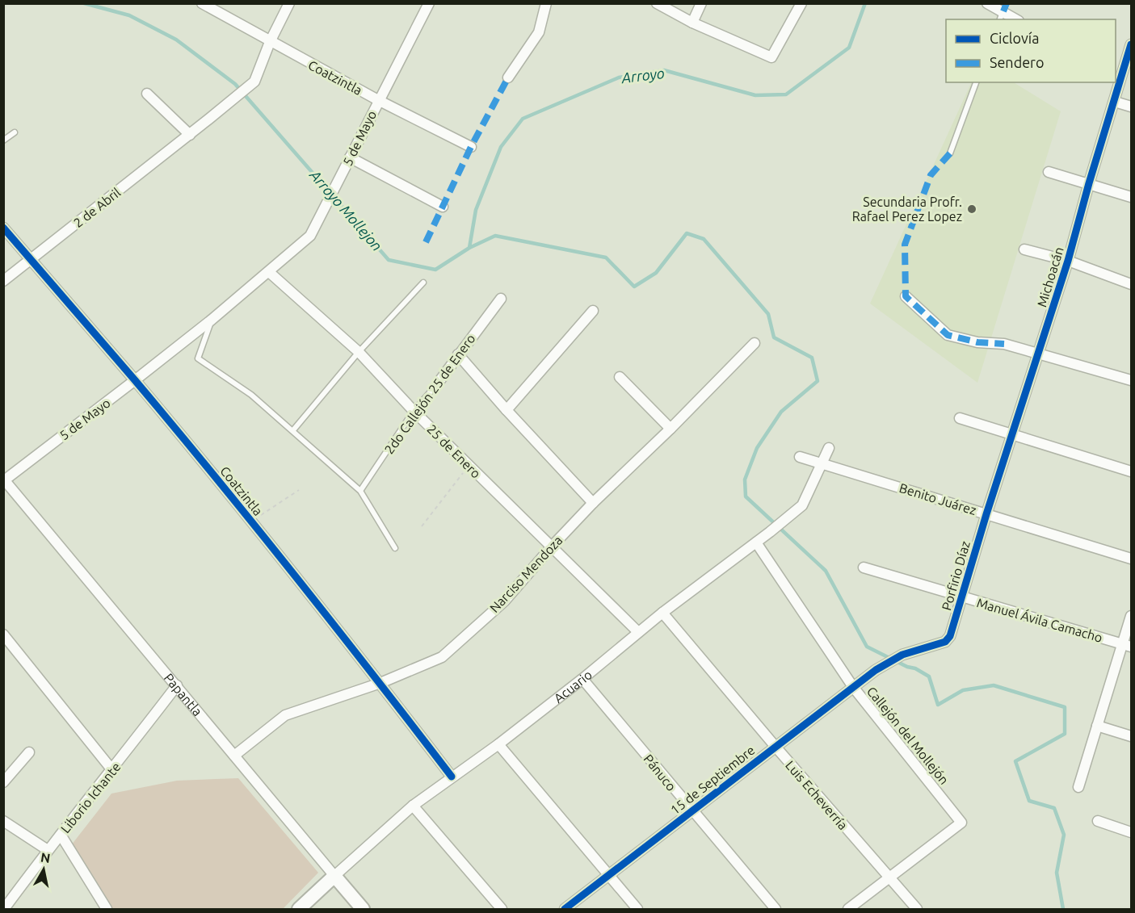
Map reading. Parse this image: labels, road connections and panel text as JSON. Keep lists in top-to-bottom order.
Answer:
{
  "streets": {
    "street": [
      "Coatzintla",
      "5 de Mayo",
      "2 de Abril",
      "Michoacán",
      "2do Callejón 25 de Enero",
      "25 de Enero",
      "Benito Juárez",
      "Narciso Mendoza",
      "Porfirio Díaz",
      "Manuel Ávila Camacho",
      "Acuario",
      "Papantla",
      "Callejón del Mollejón",
      "Pánuco",
      "15 de Septiembre",
      "Luis Echeverría",
      "Liborio Ichante"
    ]
  },
  "crossings": [
    ["Coatzintla", "5 de Mayo"],
    ["Coatzintla", "2 de Abril"],
    ["Coatzintla", "Narciso Mendoza"],
    ["Coatzintla", "Acuario"],
    ["5 de Mayo", "25 de Enero"],
    ["5 de Mayo", "Papantla"],
    ["Michoacán", "Benito Juárez"],
    ["Michoacán", "Porfirio Díaz"],
    ["2do Callejón 25 de Enero", "25 de Enero"],
    ["25 de Enero", "Narciso Mendoza"],
    ["25 de Enero", "Acuario"],
    ["Benito Juárez", "Porfirio Díaz"],
    ["Benito Juárez", "Acuario"],
    ["Narciso Mendoza", "Papantla"],
    ["Porfirio Díaz", "Manuel Ávila Camacho"],
    ["Porfirio Díaz", "15 de Septiembre"],
    ["Acuario", "Papantla"],
    ["Acuario", "Callejón del Mollejón"],
    ["Acuario", "Pánuco"],
    ["Acuario", "Luis Echeverría"],
    ["Papantla", "Liborio Ichante"],
    ["Callejón del Mollejón", "15 de Septiembre"],
    ["Callejón del Mollejón", "Luis Echeverría"],
    ["Pánuco", "15 de Septiembre"],
    ["15 de Septiembre", "Luis Echeverría"]
  ],
  "water": ["Arroyo", "Arroyo Mollejon"],
  "places": ["Secundaria Profr. Rafael Perez Lopez"],
  "legend": ["Ciclovía", "Sendero"],
  "north": "top"
}
